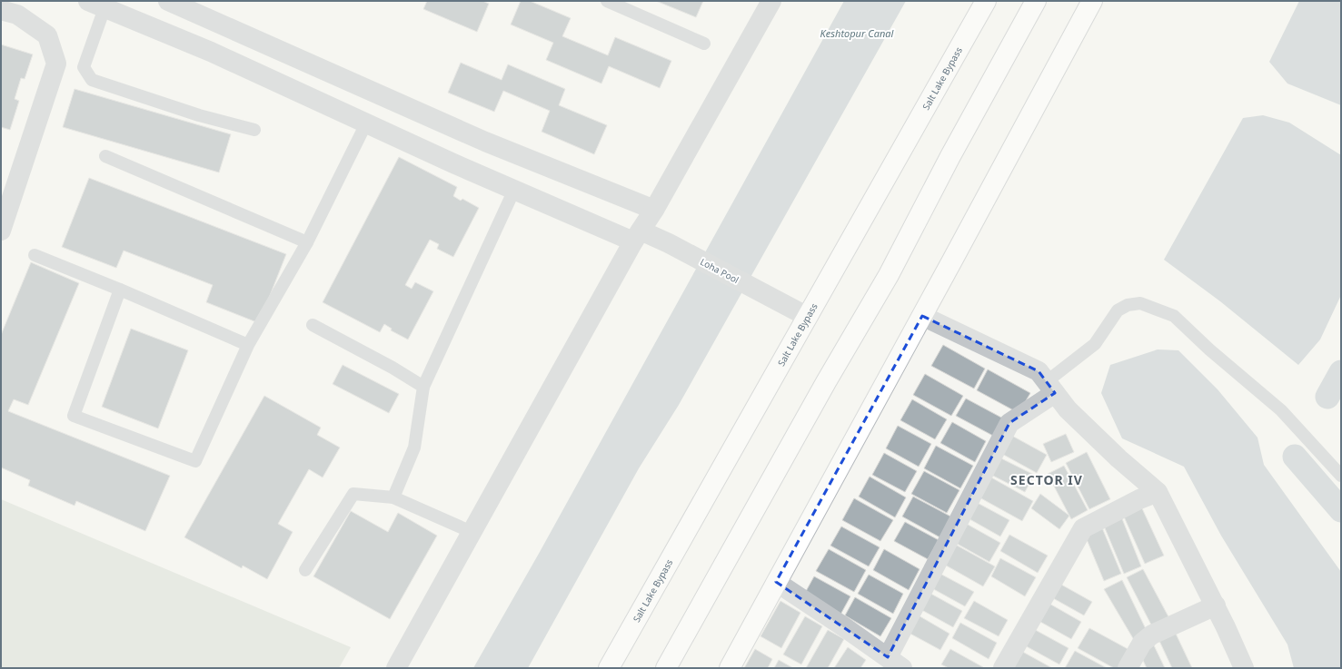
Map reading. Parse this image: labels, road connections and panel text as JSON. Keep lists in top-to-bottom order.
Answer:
{
  "streets": {
    "main road": ["Salt Lake Bypass"],
    "street": ["Loha Pool"]
  },
  "crossings": [
    ["Salt Lake Bypass", "Loha Pool"]
  ],
  "districts": ["SECTOR IV"],
  "water": ["Keshtopur Canal"]
}
